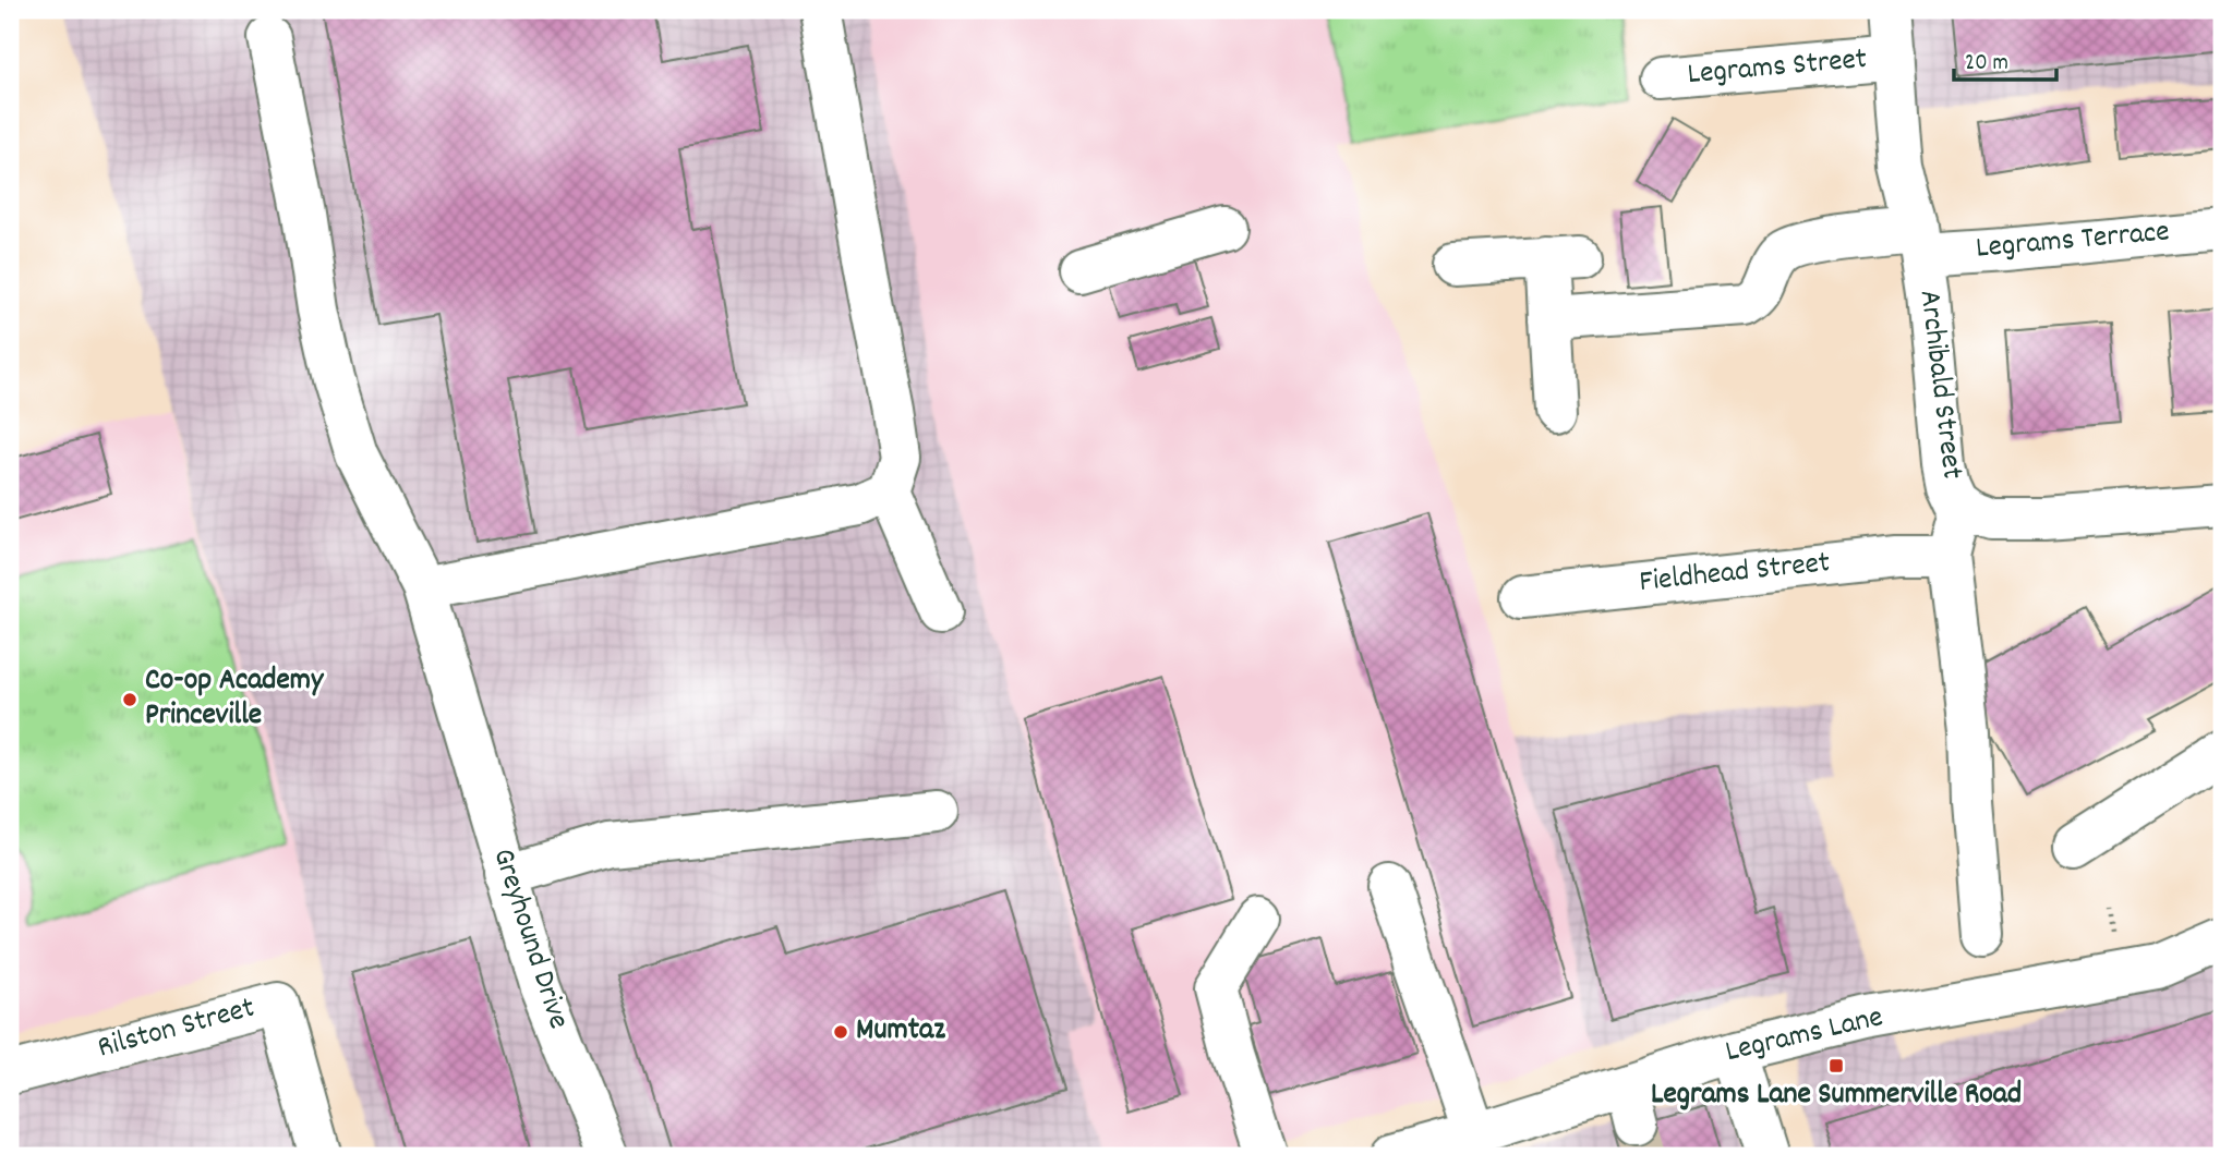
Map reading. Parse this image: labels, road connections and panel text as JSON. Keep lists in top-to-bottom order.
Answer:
{
  "streets": {
    "street": [
      "Legrams Street",
      "Legrams Terrace",
      "Archibald Street",
      "Fieldhead Street",
      "Greyhound Drive",
      "Rilston Street",
      "Legrams Lane"
    ]
  },
  "crossings": [
    ["Legrams Street", "Archibald Street"],
    ["Legrams Terrace", "Archibald Street"],
    ["Archibald Street", "Fieldhead Street"]
  ],
  "places": {
    "other": ["Co-op Academy Princeville", "Mumtaz"],
    "transit": ["Legrams Lane Summerville Road"]
  },
  "scale_bar": "20 m"
}
